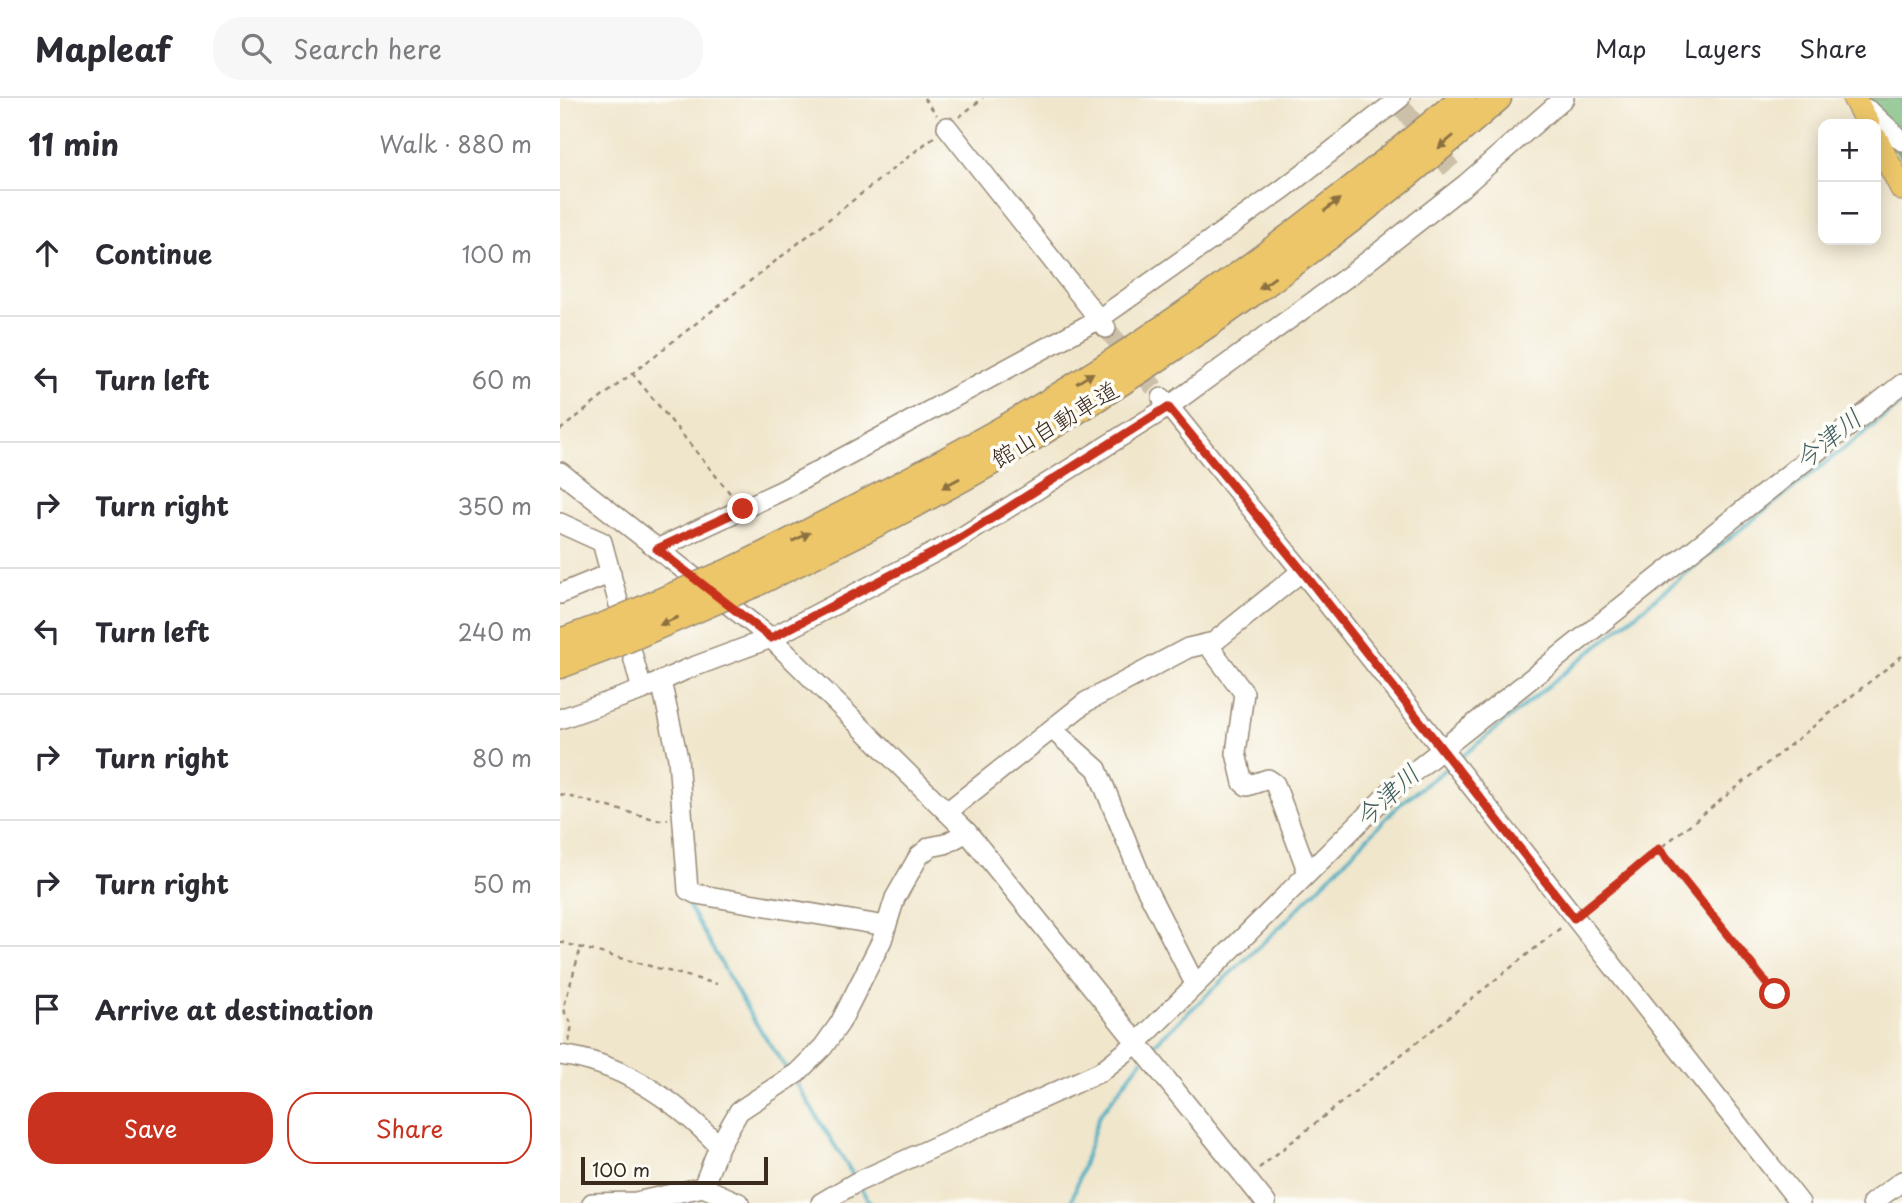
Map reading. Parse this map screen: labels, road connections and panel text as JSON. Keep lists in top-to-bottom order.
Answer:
{
  "streets": {
    "highway": ["館山自動車道"]
  },
  "water": ["今津川"],
  "scale_bar": "100 m",
  "page": {
    "header": "Mapleaf",
    "search": "Search here",
    "nav": ["Map", "Layers", "Share"],
    "heading": ["11 min", "Walk · 880 m"],
    "map_buttons": ["+", "−"],
    "list": [
      ["Continue", "100 m"],
      ["Turn left", "60 m"],
      ["Turn right", "350 m"],
      ["Turn left", "240 m"],
      ["Turn right", "80 m"],
      ["Turn right", "50 m"],
      "Arrive at destination"
    ],
    "buttons": ["Save", "Share"],
    "scale": "100 m"
  }
}
